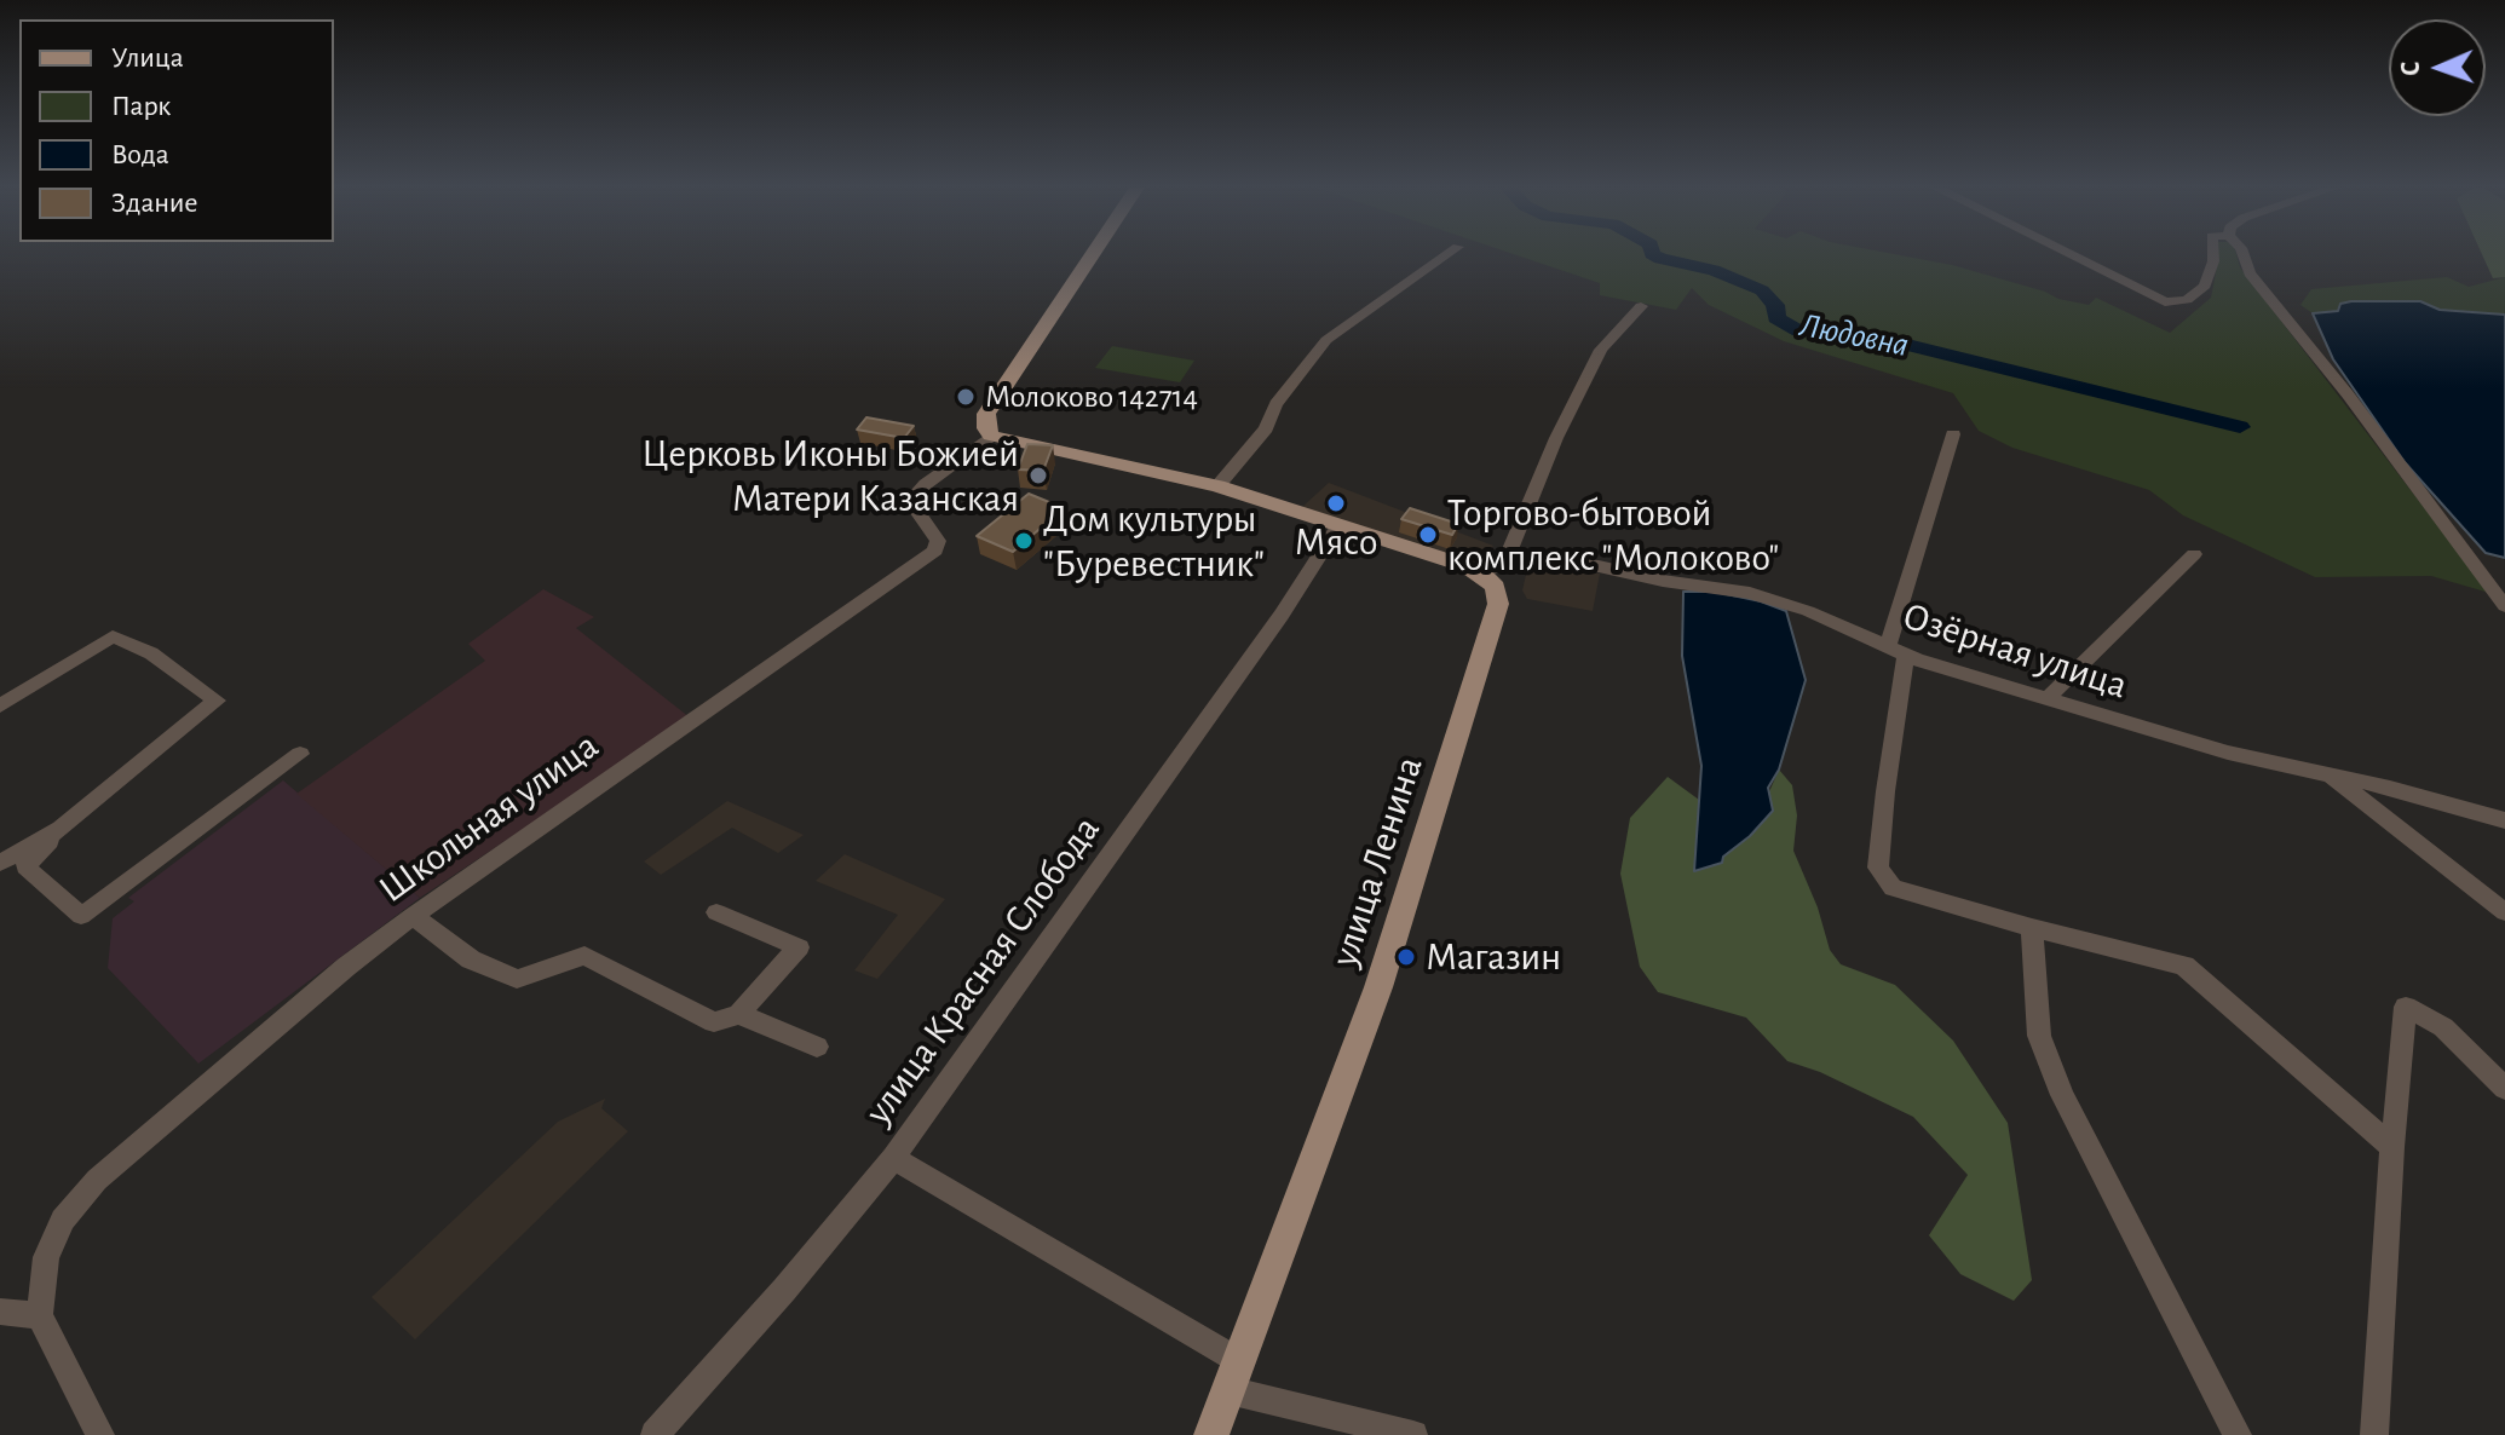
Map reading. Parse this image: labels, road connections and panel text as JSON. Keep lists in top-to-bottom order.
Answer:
{
  "streets": {
    "main road": ["улица Ленина"],
    "street": ["Озёрная улица", "Школьная улица", "улица Красная Слобода"]
  },
  "crossings": [
    ["Озёрная улица", "улица Ленина"]
  ],
  "water": ["Людовна"],
  "places": [
    "Молоково 142714",
    "Церковь Иконы Божией Матери Казанская",
    "Мясо",
    "Торгово-бытовой комплекс \"Молоково\"",
    "Дом культуры \"Буревестник\"",
    "Магазин"
  ],
  "legend": [
    "Улица",
    "Парк",
    "Вода",
    "Здание"
  ],
  "north": "left"
}
